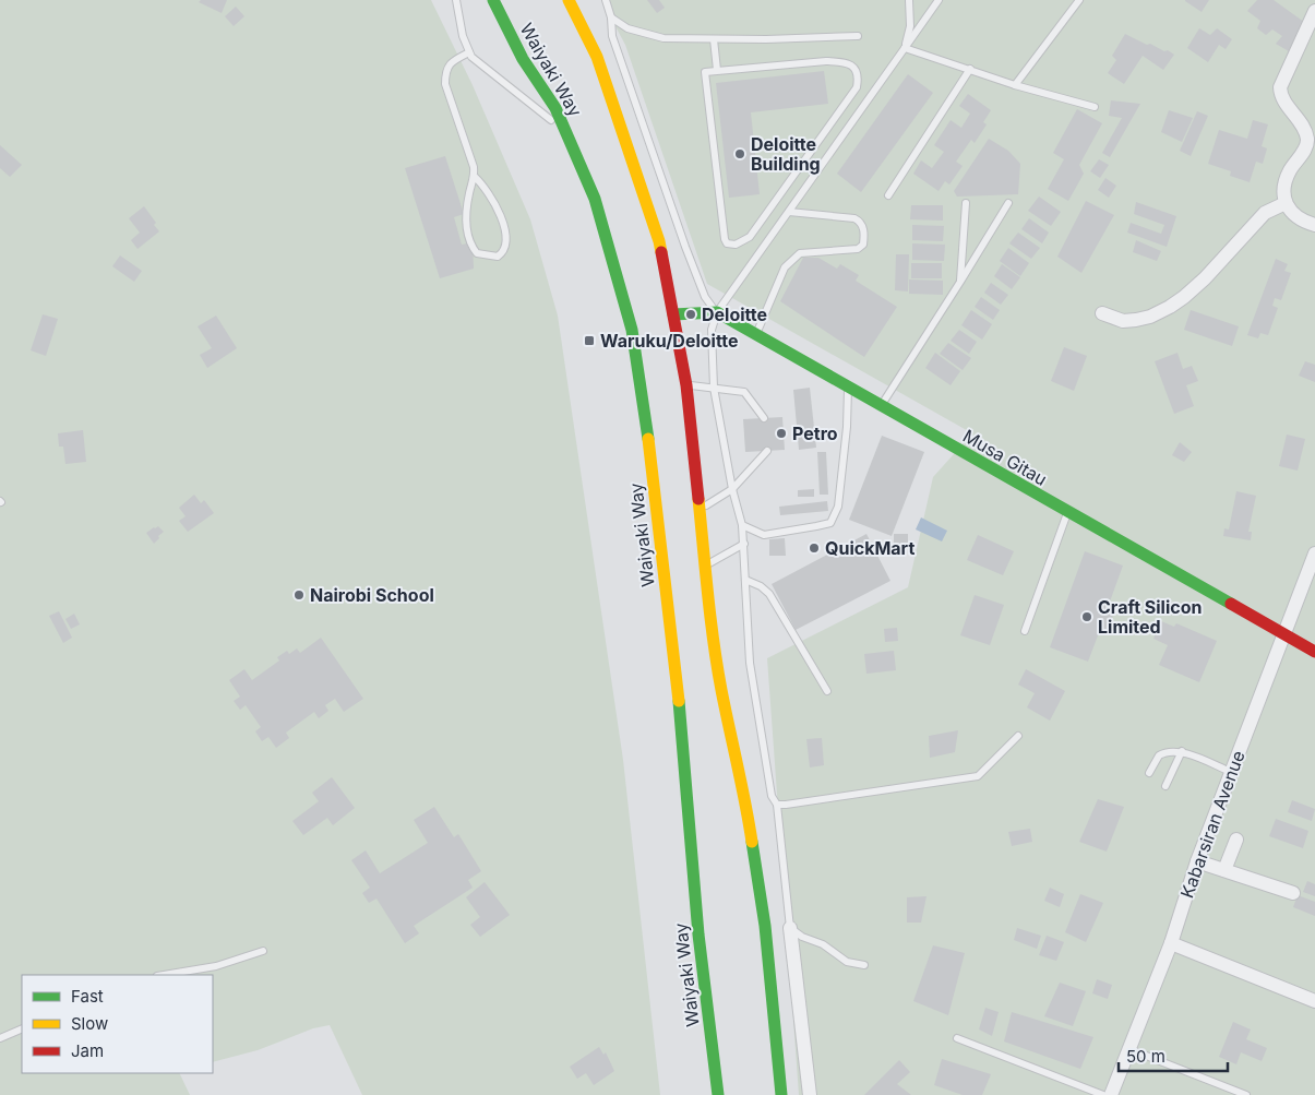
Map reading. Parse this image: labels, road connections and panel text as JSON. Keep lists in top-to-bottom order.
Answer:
{
  "streets": {
    "main road": ["Waiyaki Way", "Musa Gitau"],
    "street": ["Kabarsiran Avenue"]
  },
  "crossings": [
    ["Musa Gitau", "Kabarsiran Avenue"]
  ],
  "places": {
    "other": [
      "Deloitte Building",
      "Deloitte",
      "Petro",
      "QuickMart",
      "Nairobi School",
      "Craft Silicon Limited"
    ],
    "transit": ["Waruku/Deloitte"]
  },
  "legend": ["Fast", "Slow", "Jam"],
  "scale_bar": "50 m"
}
